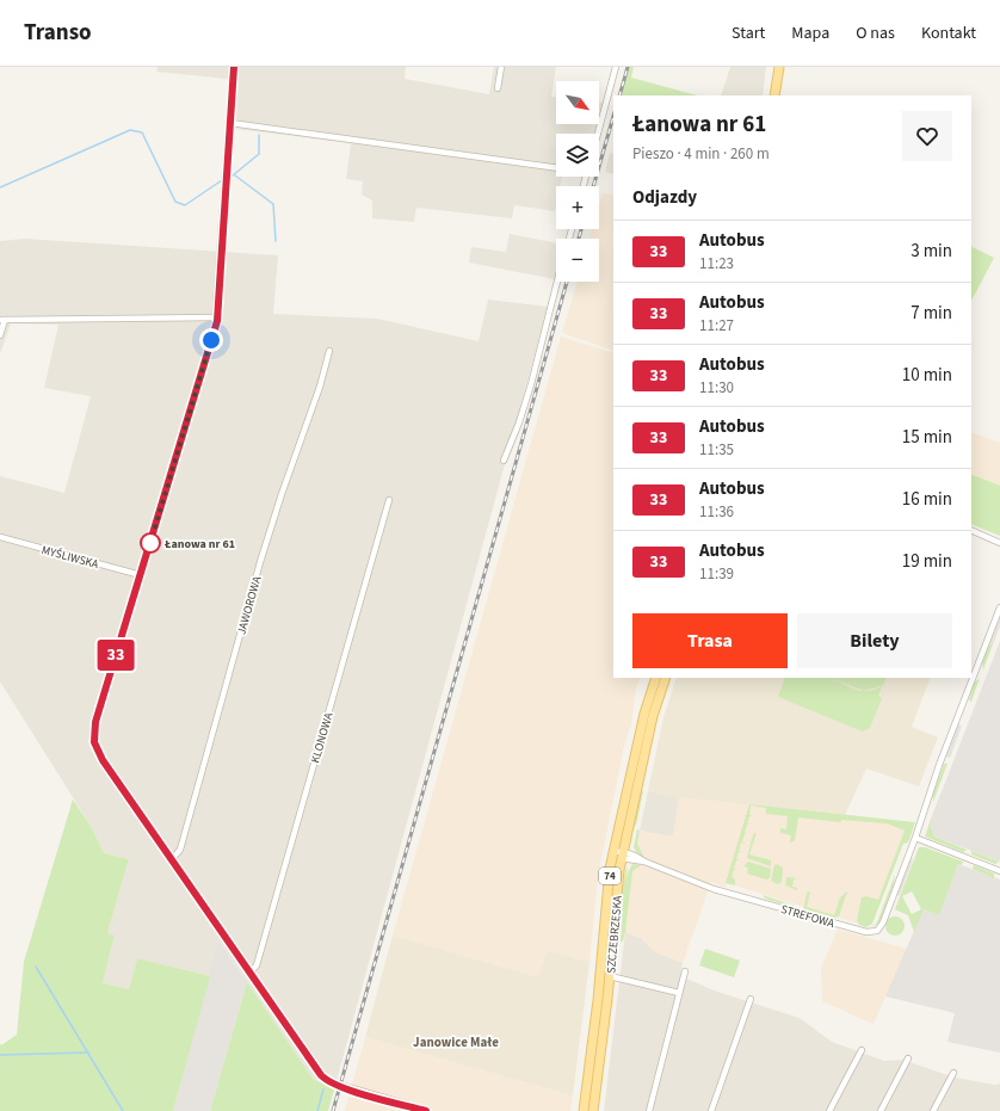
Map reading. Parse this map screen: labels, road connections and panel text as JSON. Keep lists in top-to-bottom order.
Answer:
{
  "streets": {
    "main road": ["74", "SZCZEBRZESKA"],
    "street": [
      "MYŚLIWSKA",
      "JAWOROWA",
      "KLONOWA",
      "STREFOWA"
    ]
  },
  "crossings": [
    ["STREFOWA", "SZCZEBRZESKA"]
  ],
  "districts": ["Janowice Małe"],
  "places": ["Łanowa nr 61"],
  "lines": ["bus line 33"],
  "north": "bottom right",
  "page": {
    "header": "Transo",
    "nav": [
      "Start",
      "Mapa",
      "O nas",
      "Kontakt"
    ],
    "on_map": "33",
    "map_buttons": ["+", "−"],
    "heading": [
      ["Łanowa nr 61", "Pieszo · 4 min · 260 m"],
      "Odjazdy"
    ],
    "list": [
      {
        "mark": "33",
        "name": "Autobus",
        "note": "11:23",
        "value": "3 min"
      },
      {
        "mark": "33",
        "name": "Autobus",
        "note": "11:27",
        "value": "7 min"
      },
      {
        "mark": "33",
        "name": "Autobus",
        "note": "11:30",
        "value": "10 min"
      },
      {
        "mark": "33",
        "name": "Autobus",
        "note": "11:35",
        "value": "15 min"
      },
      {
        "mark": "33",
        "name": "Autobus",
        "note": "11:36",
        "value": "16 min"
      },
      {
        "mark": "33",
        "name": "Autobus",
        "note": "11:39",
        "value": "19 min"
      }
    ],
    "buttons": ["Trasa", "Bilety"]
  }
}
